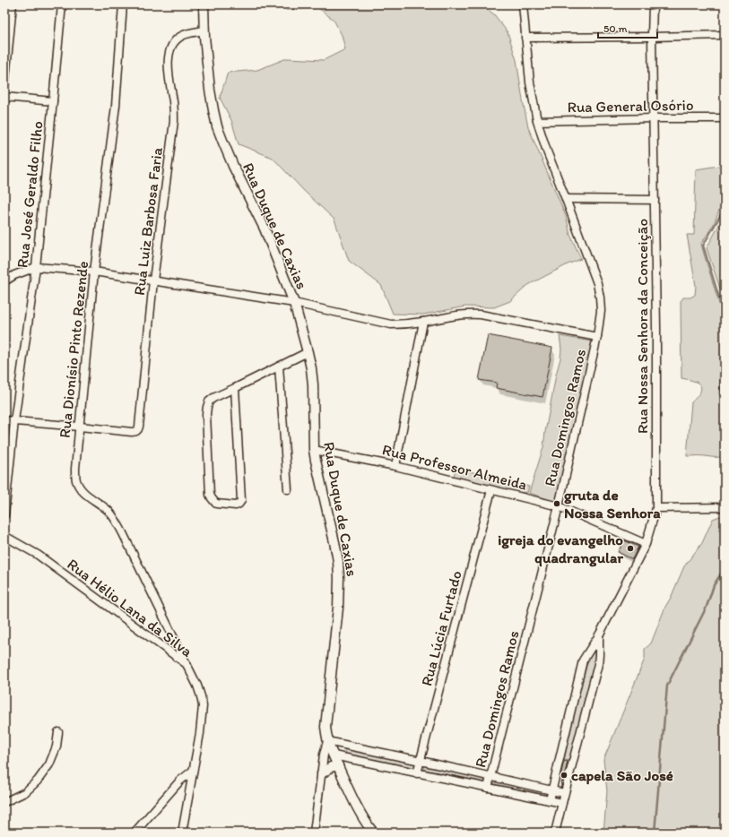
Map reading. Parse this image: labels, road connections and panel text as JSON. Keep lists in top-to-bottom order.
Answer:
{
  "streets": {
    "street": [
      "Rua General Osório",
      "Rua José Geraldo Filho",
      "Rua Luiz Barbosa Faria",
      "Rua Duque de Caxias",
      "Rua Nossa Senhora da Conceição",
      "Rua Dionísio Pinto Rezende",
      "Rua Domingos Ramos",
      "Rua Professor Almeida",
      "Rua Hélio Lana da Silva",
      "Rua Lúcia Furtado"
    ]
  },
  "crossings": [
    ["Rua General Osório", "Rua Nossa Senhora da Conceição"],
    ["Rua General Osório", "Rua Domingos Ramos"],
    ["Rua Luiz Barbosa Faria", "Rua Duque de Caxias"],
    ["Rua Luiz Barbosa Faria", "Rua Dionísio Pinto Rezende"],
    ["Rua Duque de Caxias", "Rua Professor Almeida"],
    ["Rua Nossa Senhora da Conceição", "Rua Professor Almeida"],
    ["Rua Dionísio Pinto Rezende", "Rua Hélio Lana da Silva"],
    ["Rua Domingos Ramos", "Rua Professor Almeida"],
    ["Rua Professor Almeida", "Rua Lúcia Furtado"]
  ],
  "places": ["gruta de Nossa Senhora", "igreja do evangelho quadrangular", "capela São José"],
  "scale_bar": "50 m"
}
